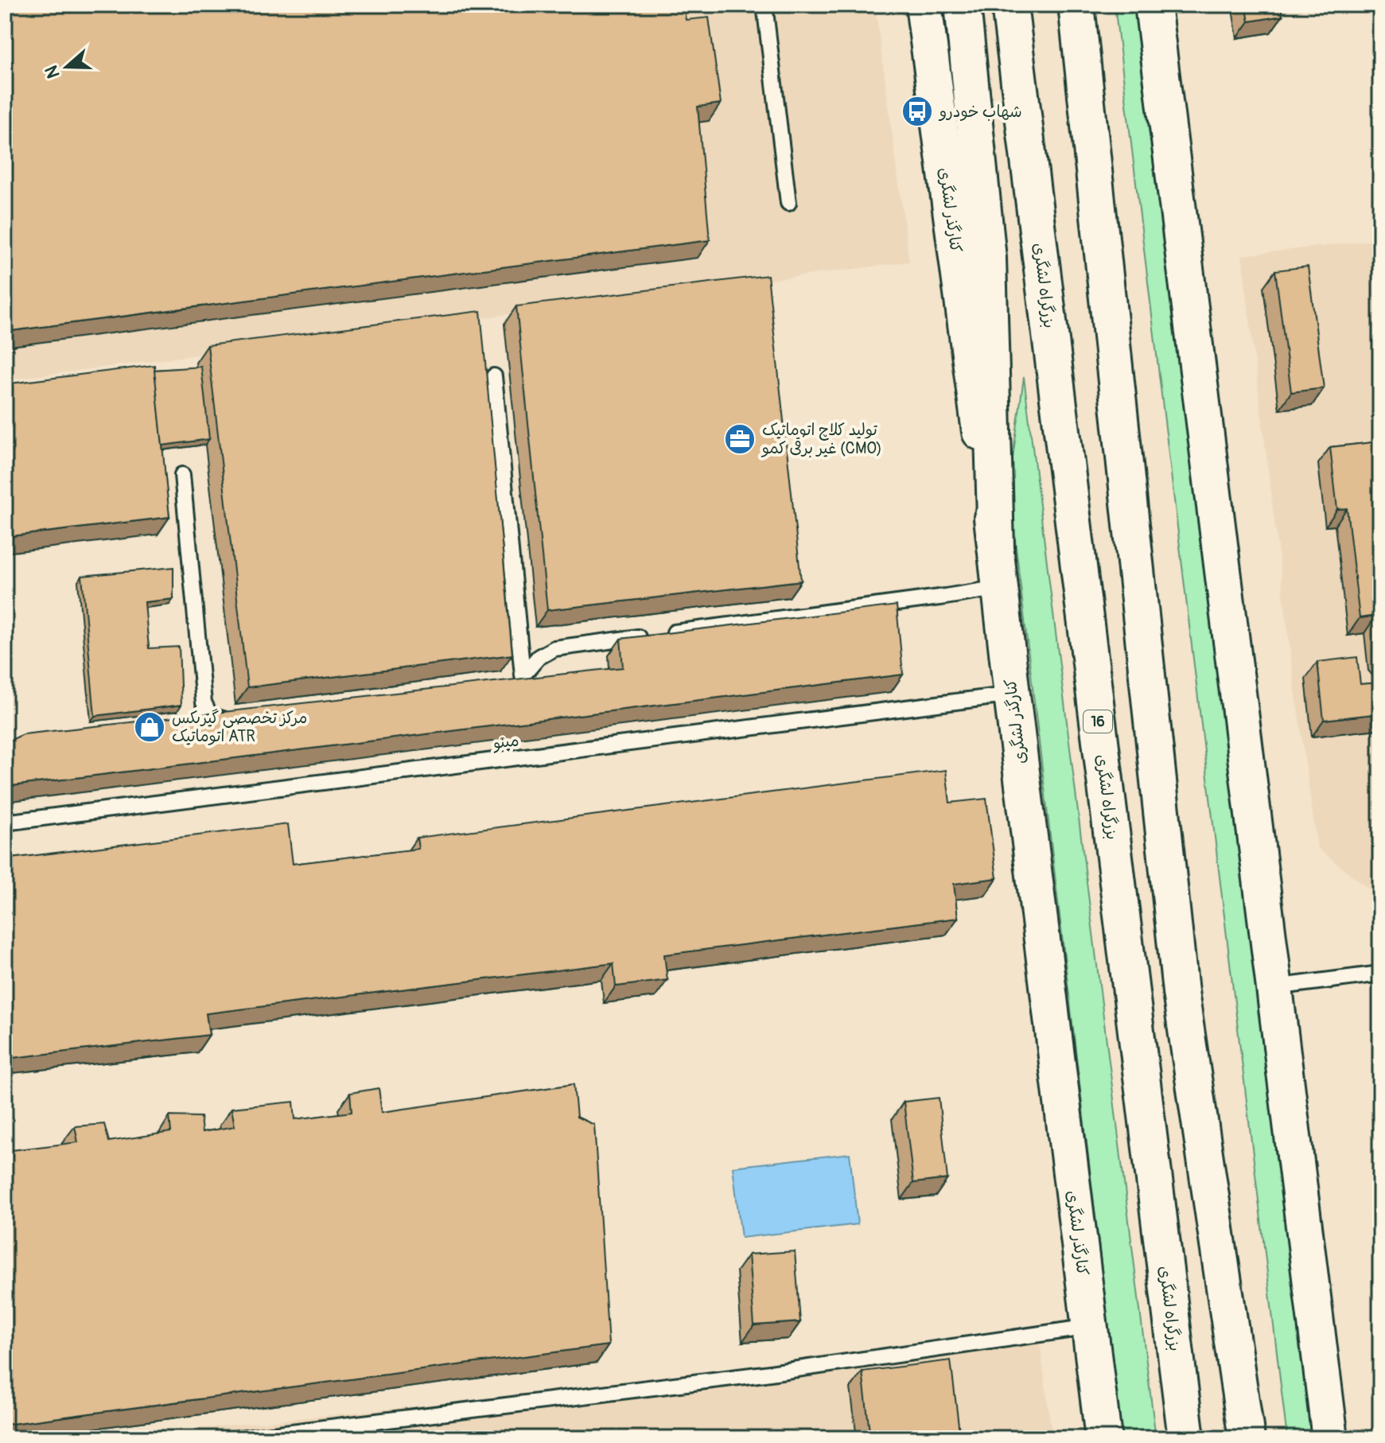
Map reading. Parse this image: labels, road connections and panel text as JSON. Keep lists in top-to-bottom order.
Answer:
{
  "streets": {
    "main road": ["کنارگذر لشگری", "بزرگراه لشگری", "16"],
    "lane": ["مینو"]
  },
  "crossings": [
    ["کنارگذر لشگری", "مینو"]
  ],
  "places": {
    "bus stop": ["شهاب خودرو"],
    "office": ["تولید کلاچ اتوماتیک غیر برقی کمو (CMO)"],
    "shop": ["مرکز تخصصی گیربکس اتوماتیک ATR"]
  },
  "north": "left"
}
